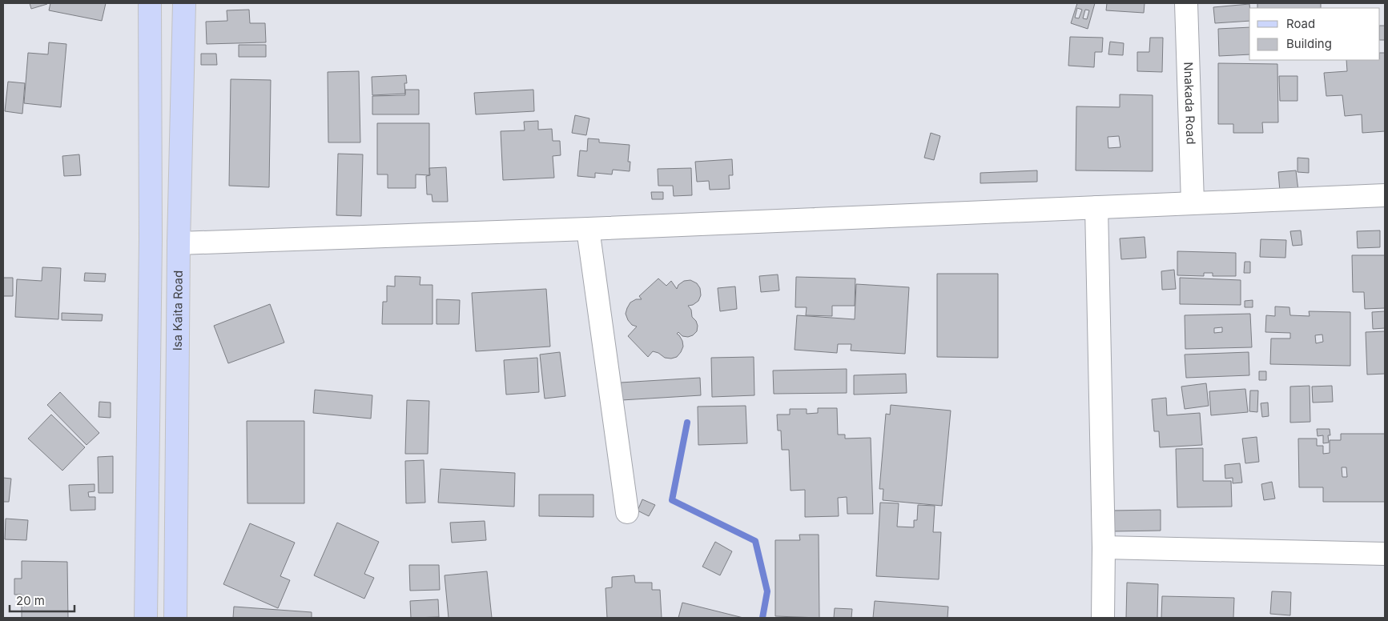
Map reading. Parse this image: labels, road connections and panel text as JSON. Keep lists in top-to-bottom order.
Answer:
{
  "streets": {
    "main road": ["Isa Kaita Road"],
    "street": ["Nnakada Road"]
  },
  "legend": ["Road", "Building"],
  "scale_bar": "20 m"
}
